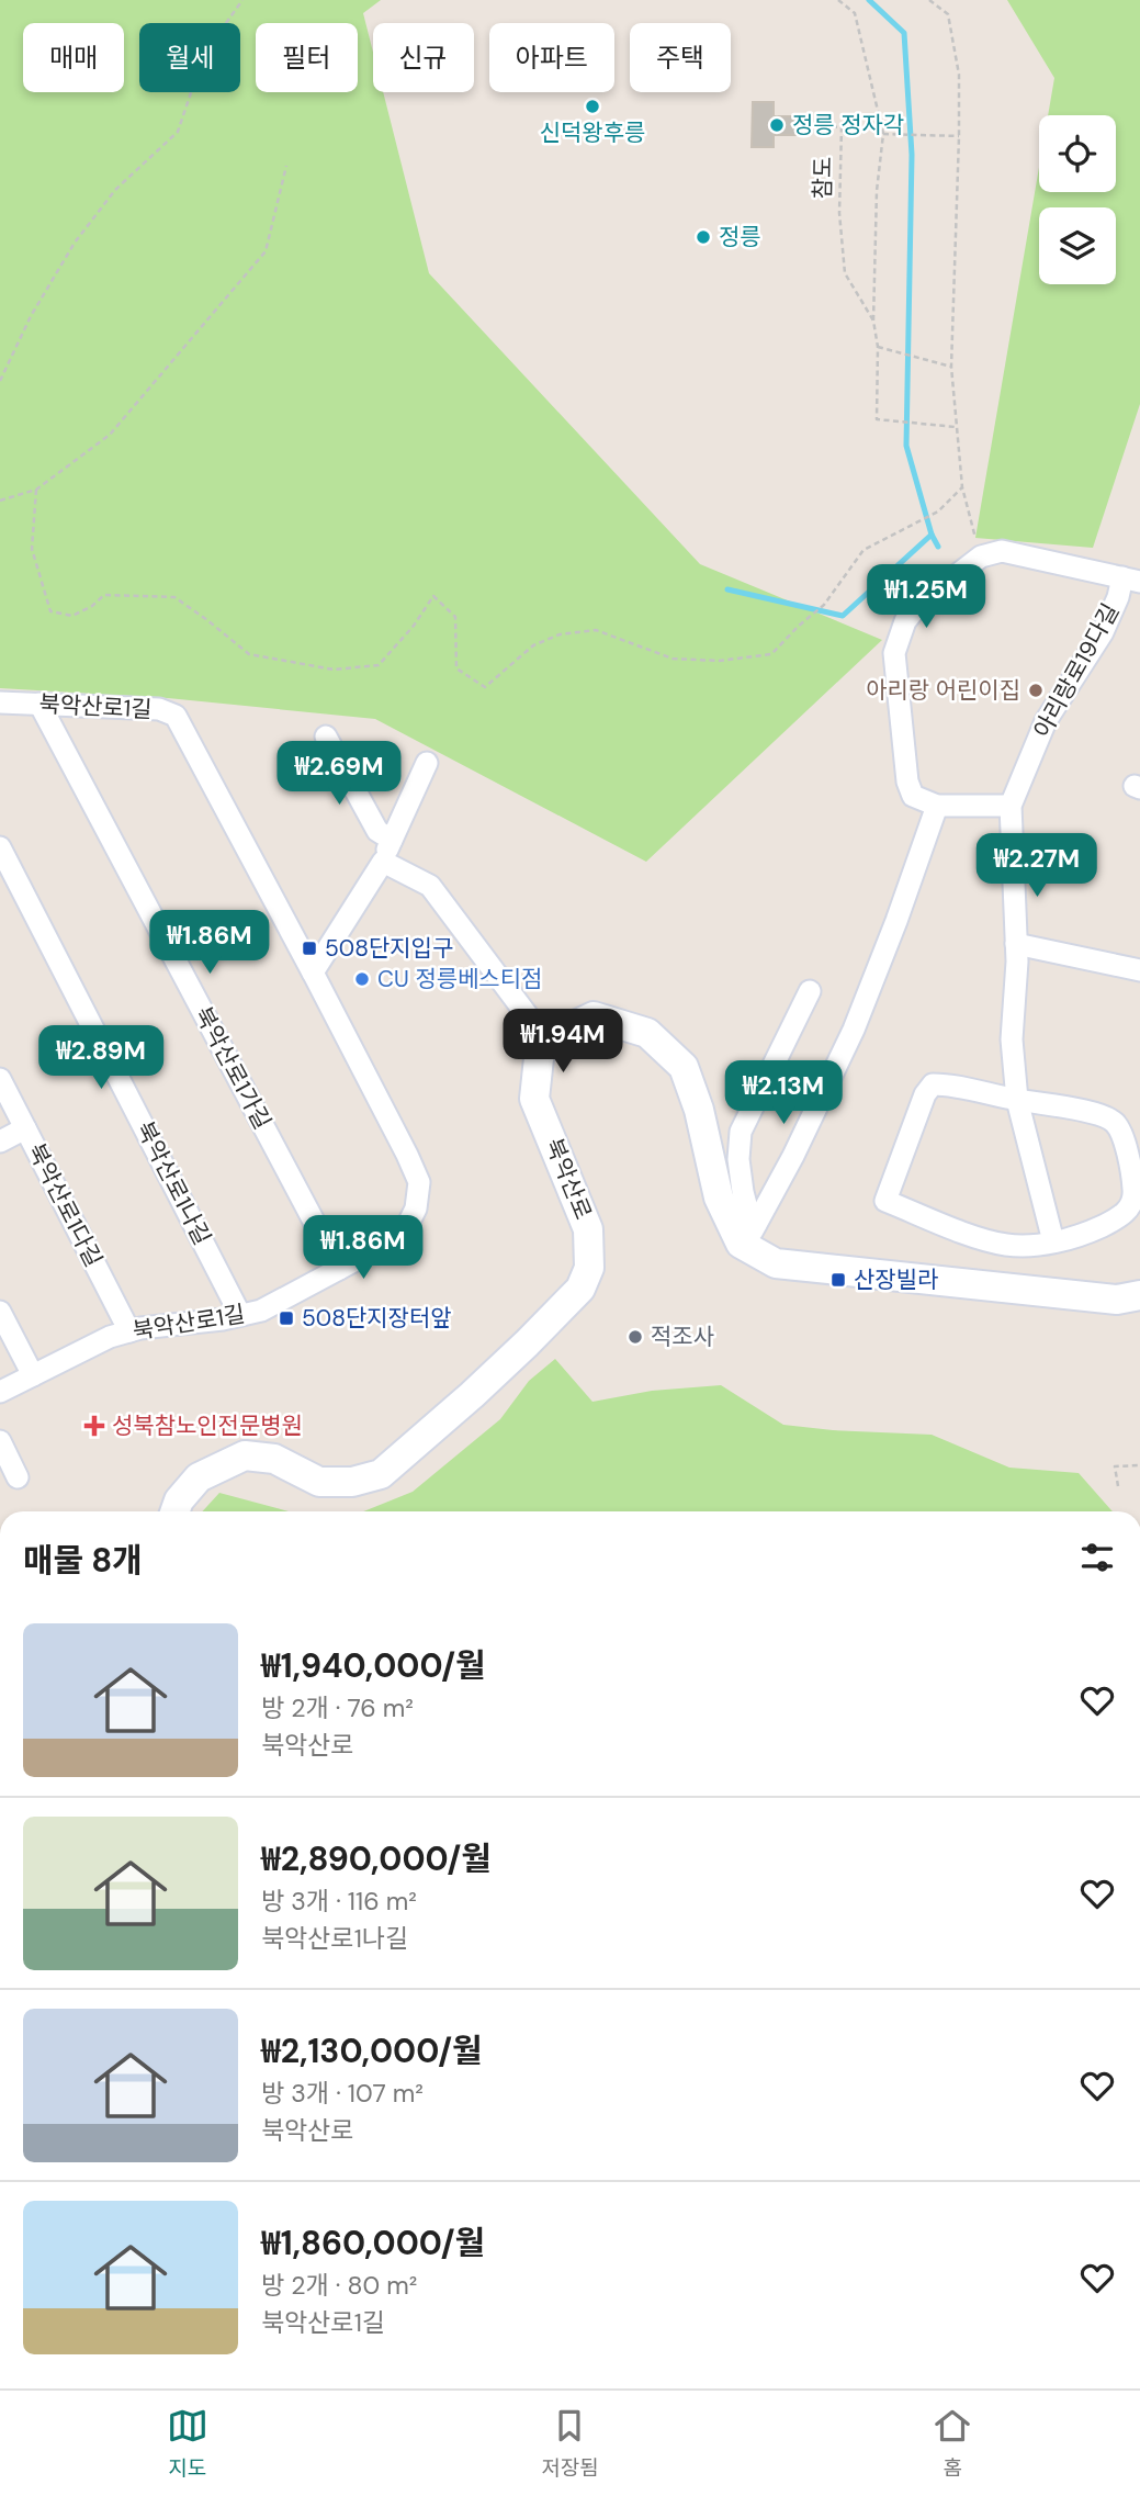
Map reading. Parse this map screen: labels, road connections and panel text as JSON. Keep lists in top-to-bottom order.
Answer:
{
  "streets": {
    "street": [
      "아리랑로19다길",
      "북악산로1길",
      "북악산로1가길",
      "북악산로",
      "북악산로1나길",
      "북악산로1다길"
    ],
    "path": ["참도"]
  },
  "crossings": [
    ["북악산로1길", "북악산로1가길"],
    ["북악산로1길", "북악산로1나길"],
    ["북악산로1길", "북악산로1다길"]
  ],
  "places": {
    "other": [
      "신덕왕후릉",
      "정릉 정자각",
      "정릉",
      "아리랑 어린이집",
      "CU 정릉베스티점",
      "적조사"
    ],
    "transit": ["508단지입구", "산장빌라", "508단지장터앞"],
    "health": ["성북참노인전문병원"]
  },
  "page": {
    "chip": [
      "매매",
      "월세",
      "필터",
      "신규",
      "아파트",
      "주택"
    ],
    "price": [
      "₩1.25M",
      "₩2.69M",
      "₩2.27M",
      "₩1.86M",
      "₩1.94M",
      "₩2.89M",
      "₩2.13M",
      "₩1.86M"
    ],
    "heading": "매물 8개",
    "list": [
      {
        "name": "₩1,940,000/월",
        "note": "방 2개 · 76 m² · 북악산로"
      },
      {
        "name": "₩2,890,000/월",
        "note": "방 3개 · 116 m² · 북악산로1나길"
      },
      {
        "name": "₩2,130,000/월",
        "note": "방 3개 · 107 m² · 북악산로"
      },
      {
        "name": "₩1,860,000/월",
        "note": "방 2개 · 80 m² · 북악산로1길"
      }
    ],
    "tabs": ["지도", "저장됨", "홈"]
  }
}
